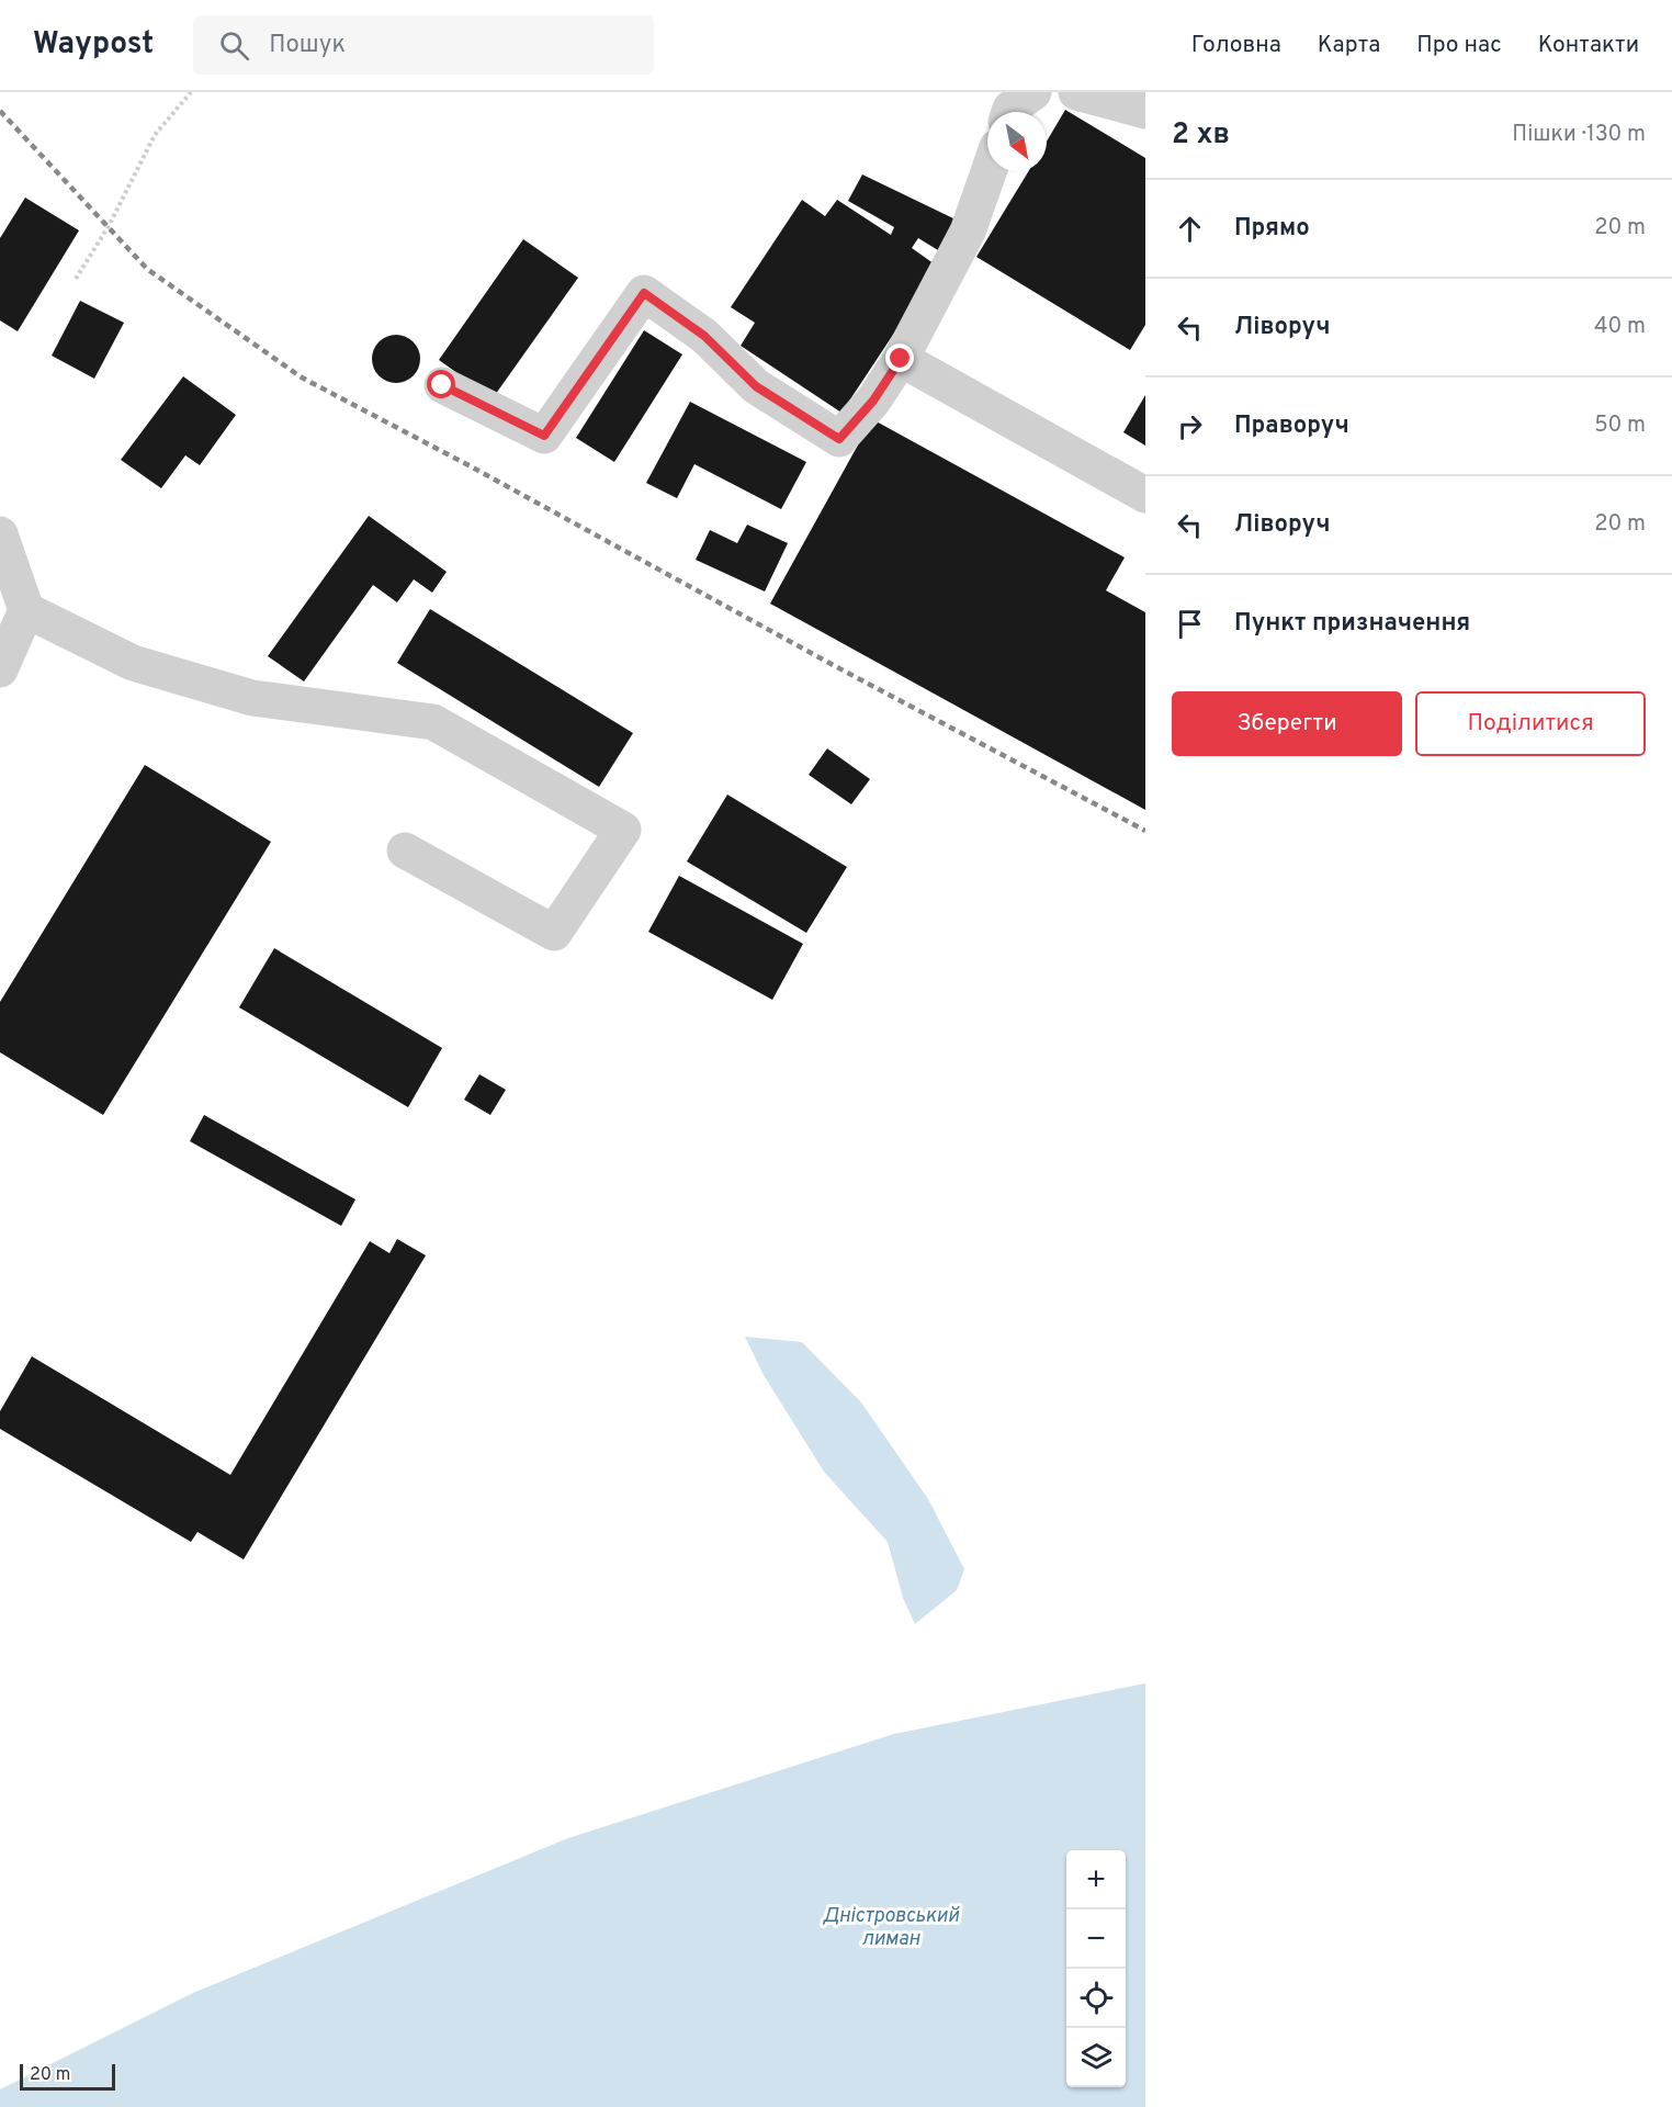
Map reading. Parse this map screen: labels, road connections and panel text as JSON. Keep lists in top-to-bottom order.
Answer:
{
  "water": ["Дністровський лиман"],
  "scale_bar": "20 m",
  "north": "bottom right",
  "page": {
    "header": "Waypost",
    "search": "Пошук",
    "nav": [
      "Головна",
      "Карта",
      "Про нас",
      "Контакти"
    ],
    "heading": ["2 хв", "Пішки · 130 m"],
    "list": [
      ["Прямо", "20 m"],
      ["Ліворуч", "40 m"],
      ["Праворуч", "50 m"],
      ["Ліворуч", "20 m"],
      "Пункт призначення"
    ],
    "buttons": ["Зберегти", "Поділитися"],
    "map_buttons": ["+", "−"],
    "scale": "20 m"
  }
}
